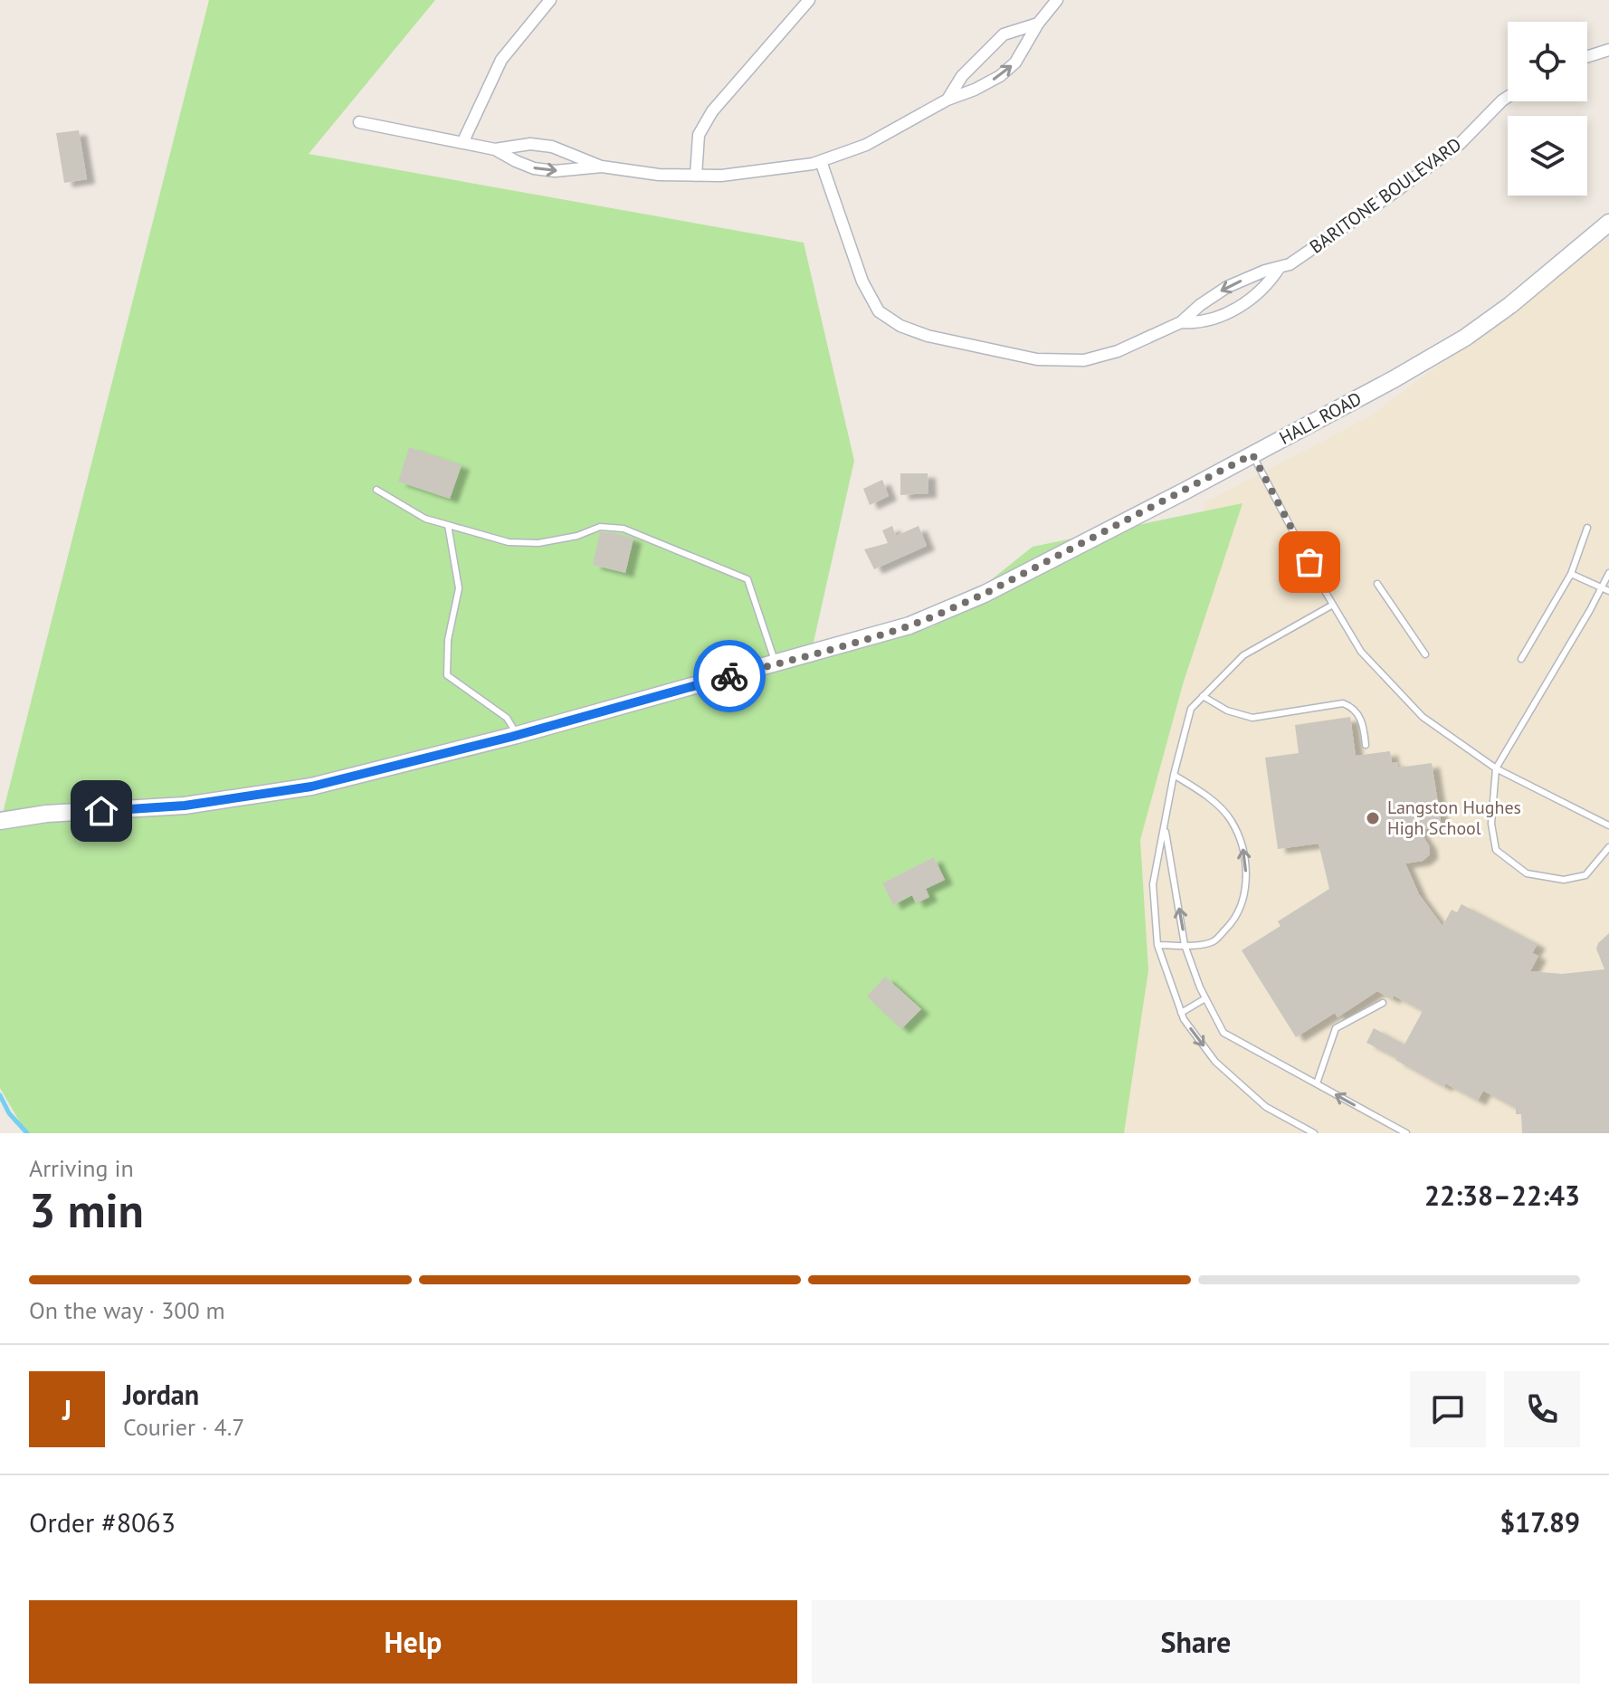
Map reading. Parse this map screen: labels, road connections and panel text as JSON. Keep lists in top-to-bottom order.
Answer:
{
  "streets": {
    "street": ["BARITONE BOULEVARD", "HALL ROAD"]
  },
  "places": ["Langston Hughes High School"],
  "page": {
    "heading": ["3 min", "Arriving in", "22:38–22:43"],
    "panel": [
      "Jordan",
      "Courier · 4.7",
      "Order #8063",
      "$17.89"
    ],
    "bar": "On the way · 300 m",
    "round": "J",
    "buttons": ["Help", "Share"]
  }
}
